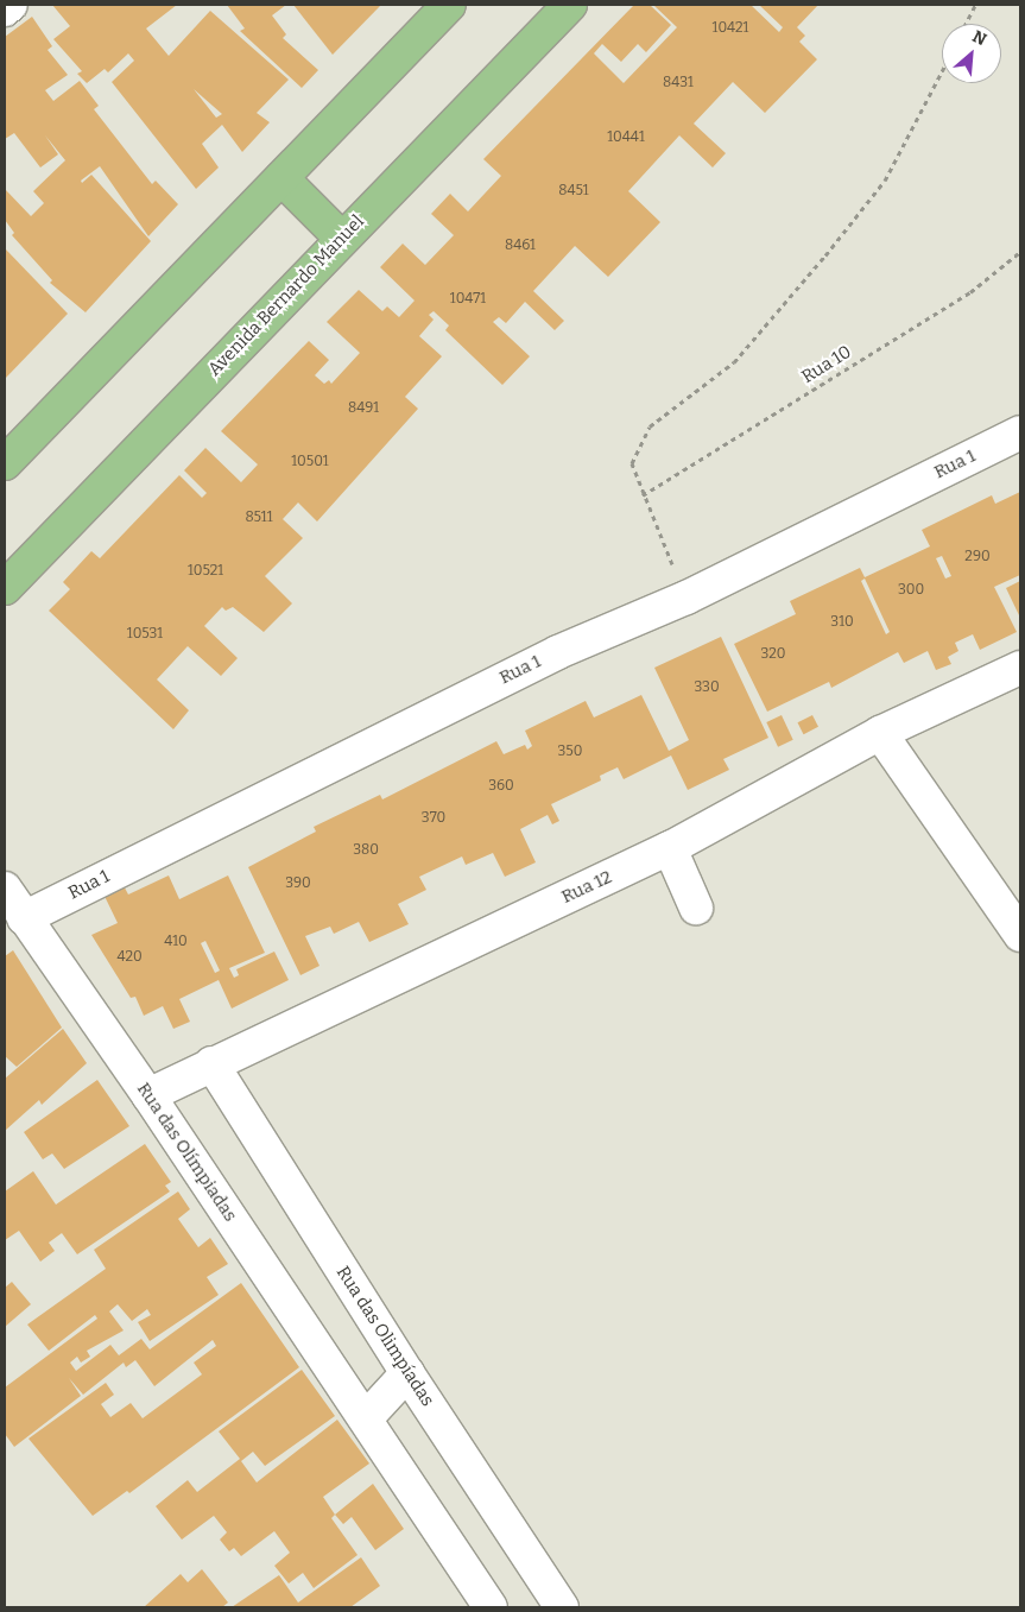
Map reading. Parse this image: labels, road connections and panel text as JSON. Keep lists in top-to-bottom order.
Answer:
{
  "streets": {
    "main road": ["Avenida Bernardo Manuel"],
    "street": [
      "Rua 1",
      "Rua 12",
      "Rua das Olímpiadas",
      "Rua das Olimpíadas"
    ],
    "path": ["Rua 10"]
  },
  "crossings": [
    ["Rua 1", "Rua das Olímpiadas"],
    ["Rua 12", "Rua das Olímpiadas"],
    ["Rua 12", "Rua das Olimpíadas"]
  ],
  "house_numbers": [
    "10421",
    "8431",
    "10441",
    "8451",
    "8461",
    "10471",
    "8491",
    "10501",
    "8511",
    "290",
    "10521",
    "300",
    "310",
    "10531",
    "320",
    "330",
    "350",
    "360",
    "370",
    "380",
    "390",
    "410",
    "420"
  ],
  "north": "top right"
}
